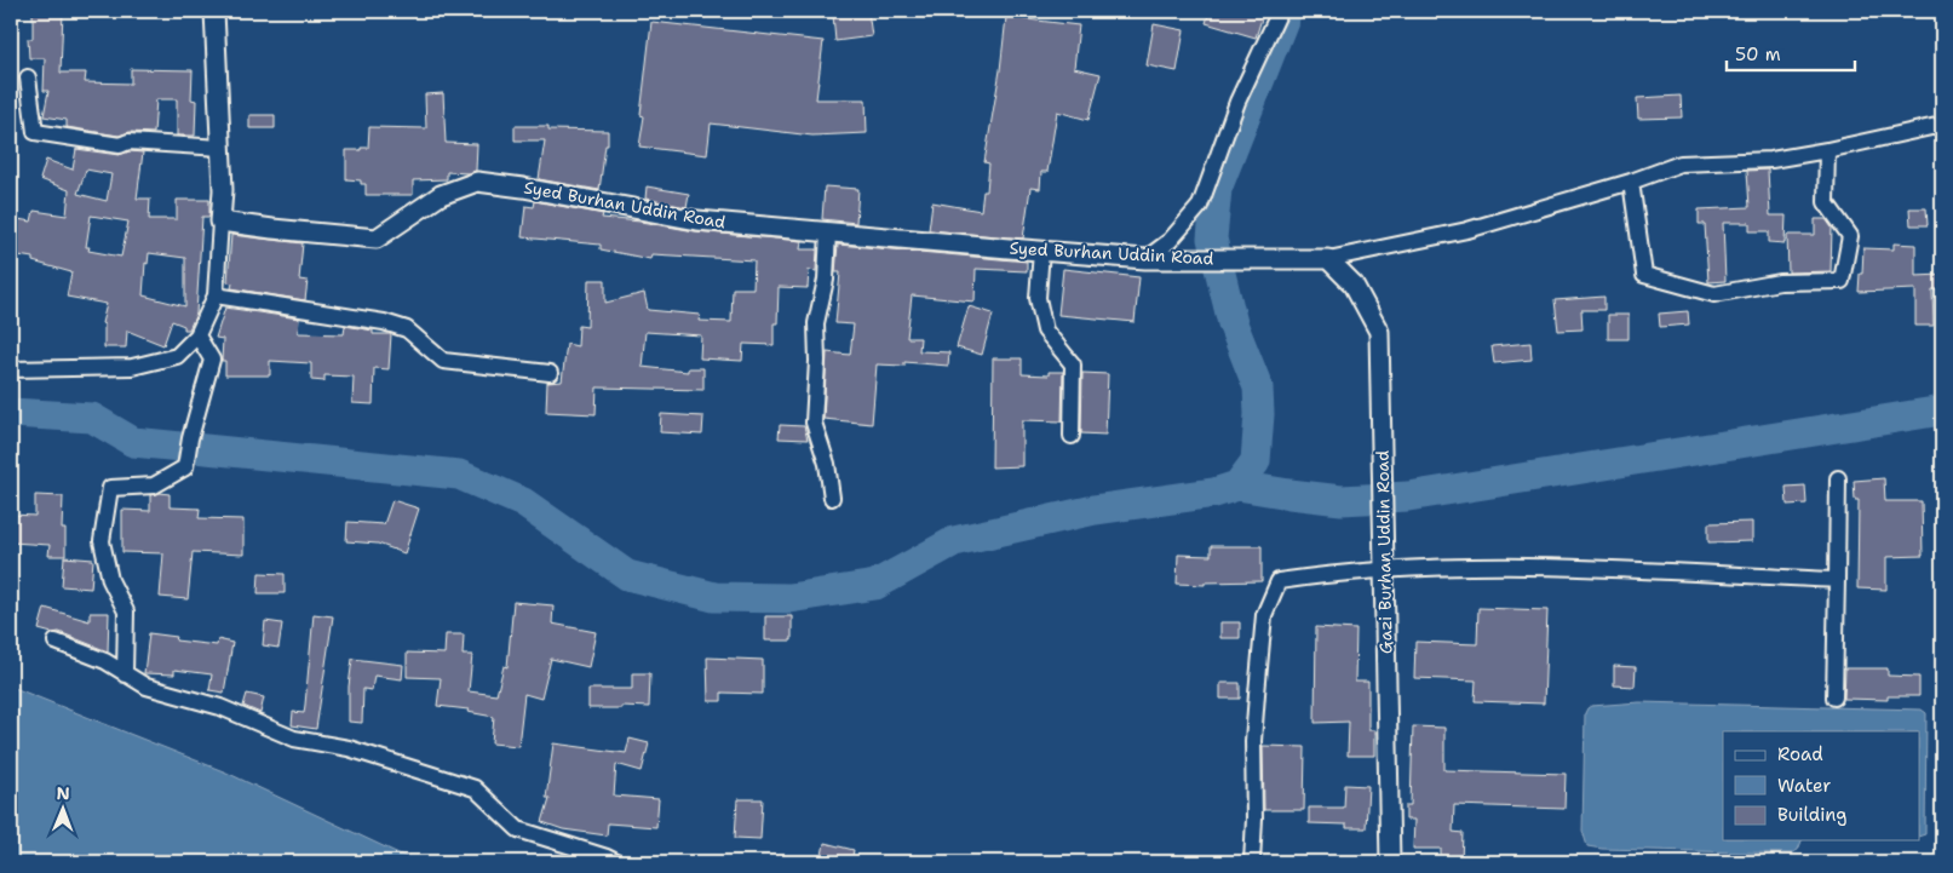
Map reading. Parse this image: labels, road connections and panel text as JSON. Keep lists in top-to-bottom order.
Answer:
{
  "streets": {
    "street": ["Syed Burhan Uddin Road", "Gazi Burhan Uddin Road"]
  },
  "crossings": [
    ["Syed Burhan Uddin Road", "Gazi Burhan Uddin Road"]
  ],
  "legend": ["Road", "Water", "Building"],
  "scale_bar": "50 m",
  "north": "top"
}
